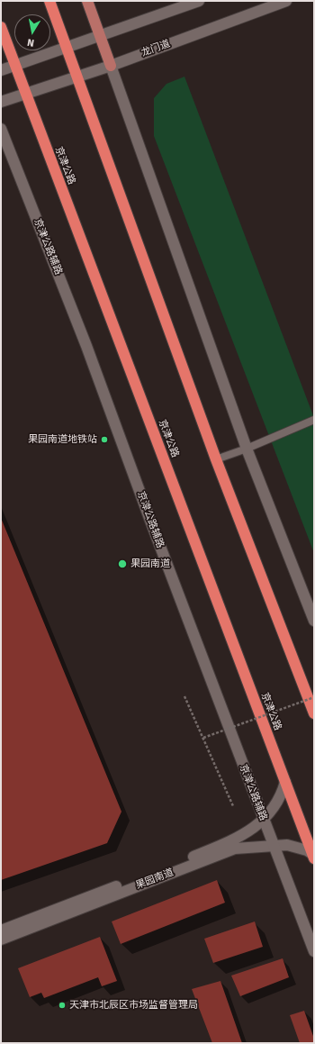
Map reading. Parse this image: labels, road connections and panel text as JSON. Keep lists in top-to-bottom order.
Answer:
{
  "streets": {
    "highway": ["京津公路"],
    "main road": ["龙门道", "京津公路辅路", "果园南道"]
  },
  "crossings": [
    ["龙门道", "京津公路"],
    ["京津公路", "果园南道"],
    ["京津公路辅路", "果园南道"]
  ],
  "places": ["果园南道地铁站", "果园南道", "天津市北辰区市场监督管理局"],
  "north": "bottom"
}
